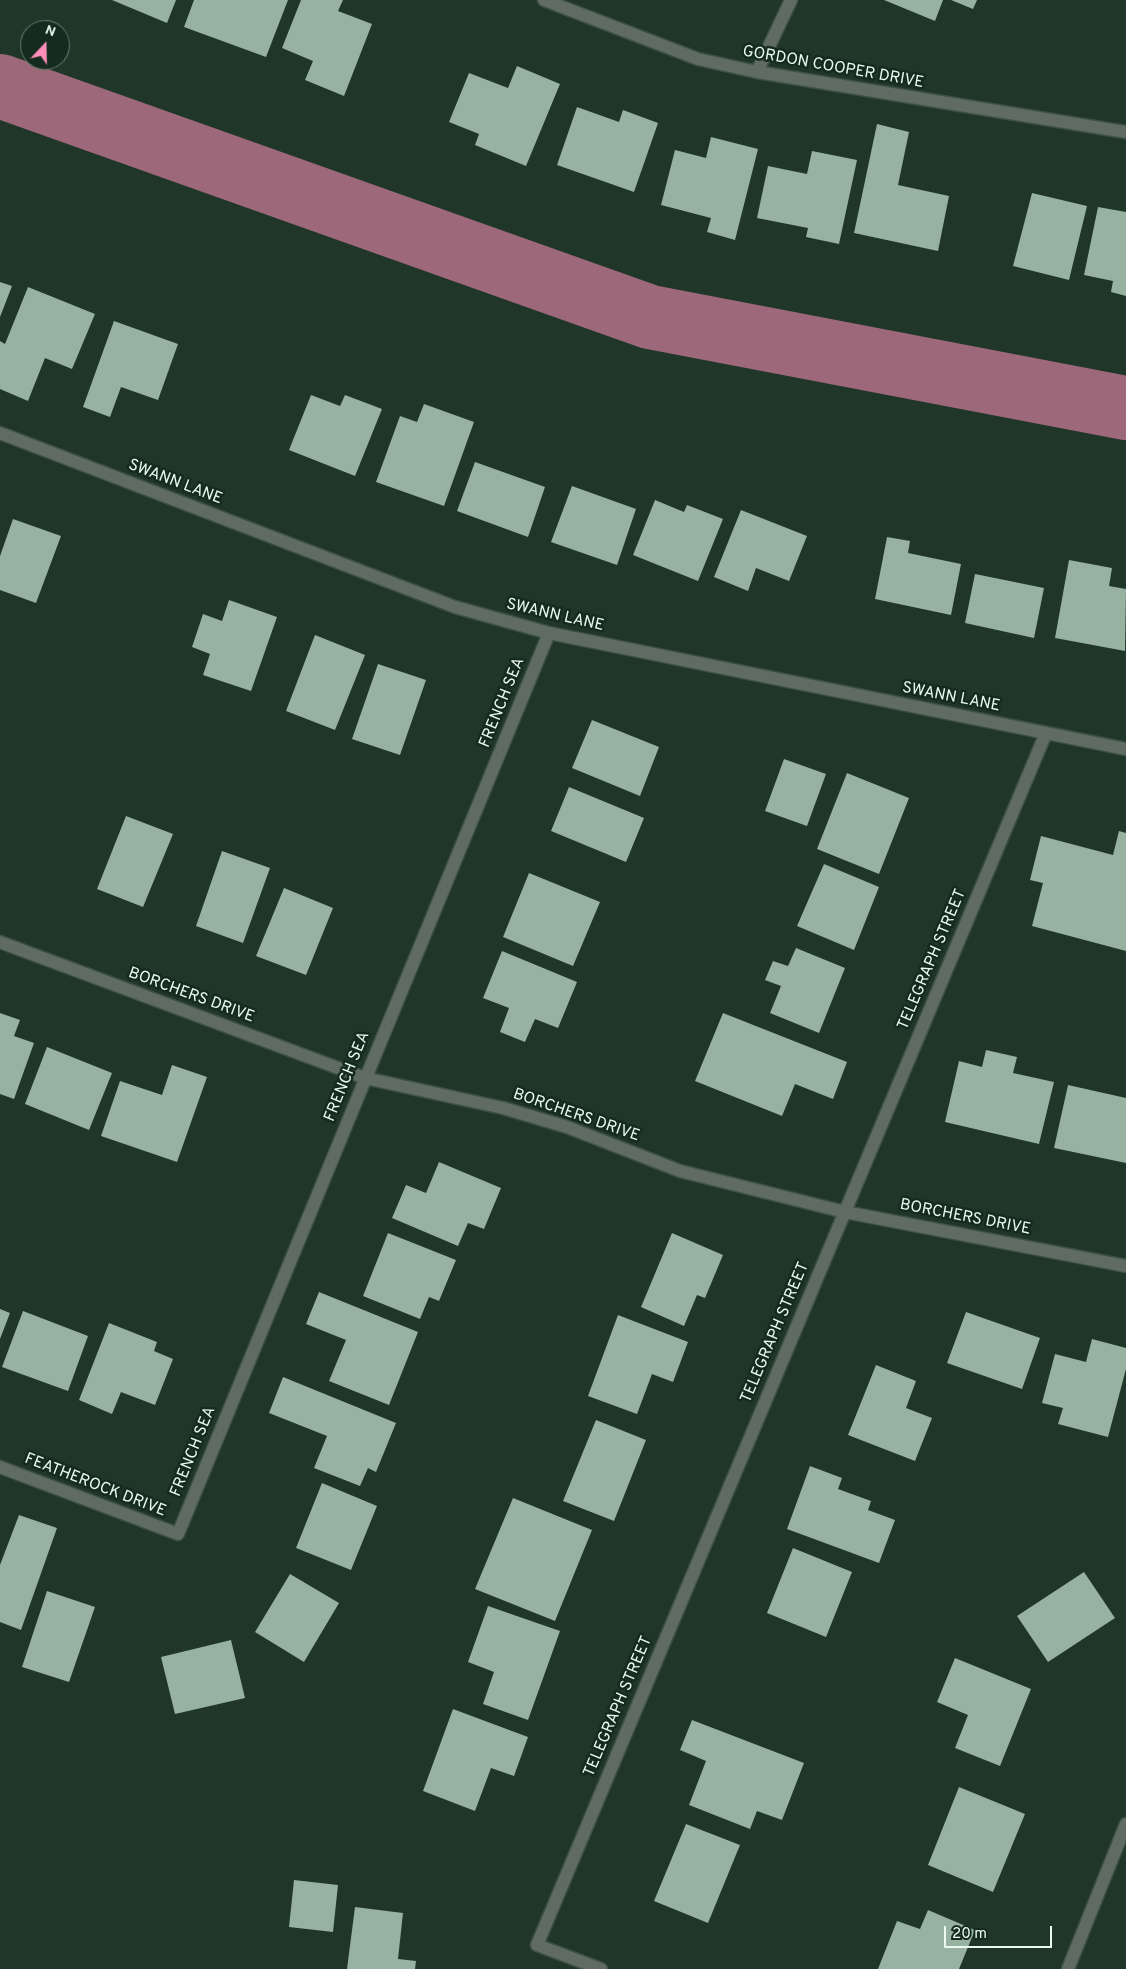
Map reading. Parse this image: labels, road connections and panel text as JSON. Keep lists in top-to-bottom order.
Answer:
{
  "streets": {
    "street": [
      "GORDON COOPER DRIVE",
      "SWANN LANE",
      "FRENCH SEA",
      "TELEGRAPH STREET",
      "BORCHERS DRIVE",
      "FEATHEROCK DRIVE"
    ]
  },
  "crossings": [
    ["SWANN LANE", "FRENCH SEA"],
    ["SWANN LANE", "TELEGRAPH STREET"],
    ["FRENCH SEA", "BORCHERS DRIVE"],
    ["FRENCH SEA", "FEATHEROCK DRIVE"],
    ["TELEGRAPH STREET", "BORCHERS DRIVE"]
  ],
  "scale_bar": "20 m",
  "north": "top"
}
